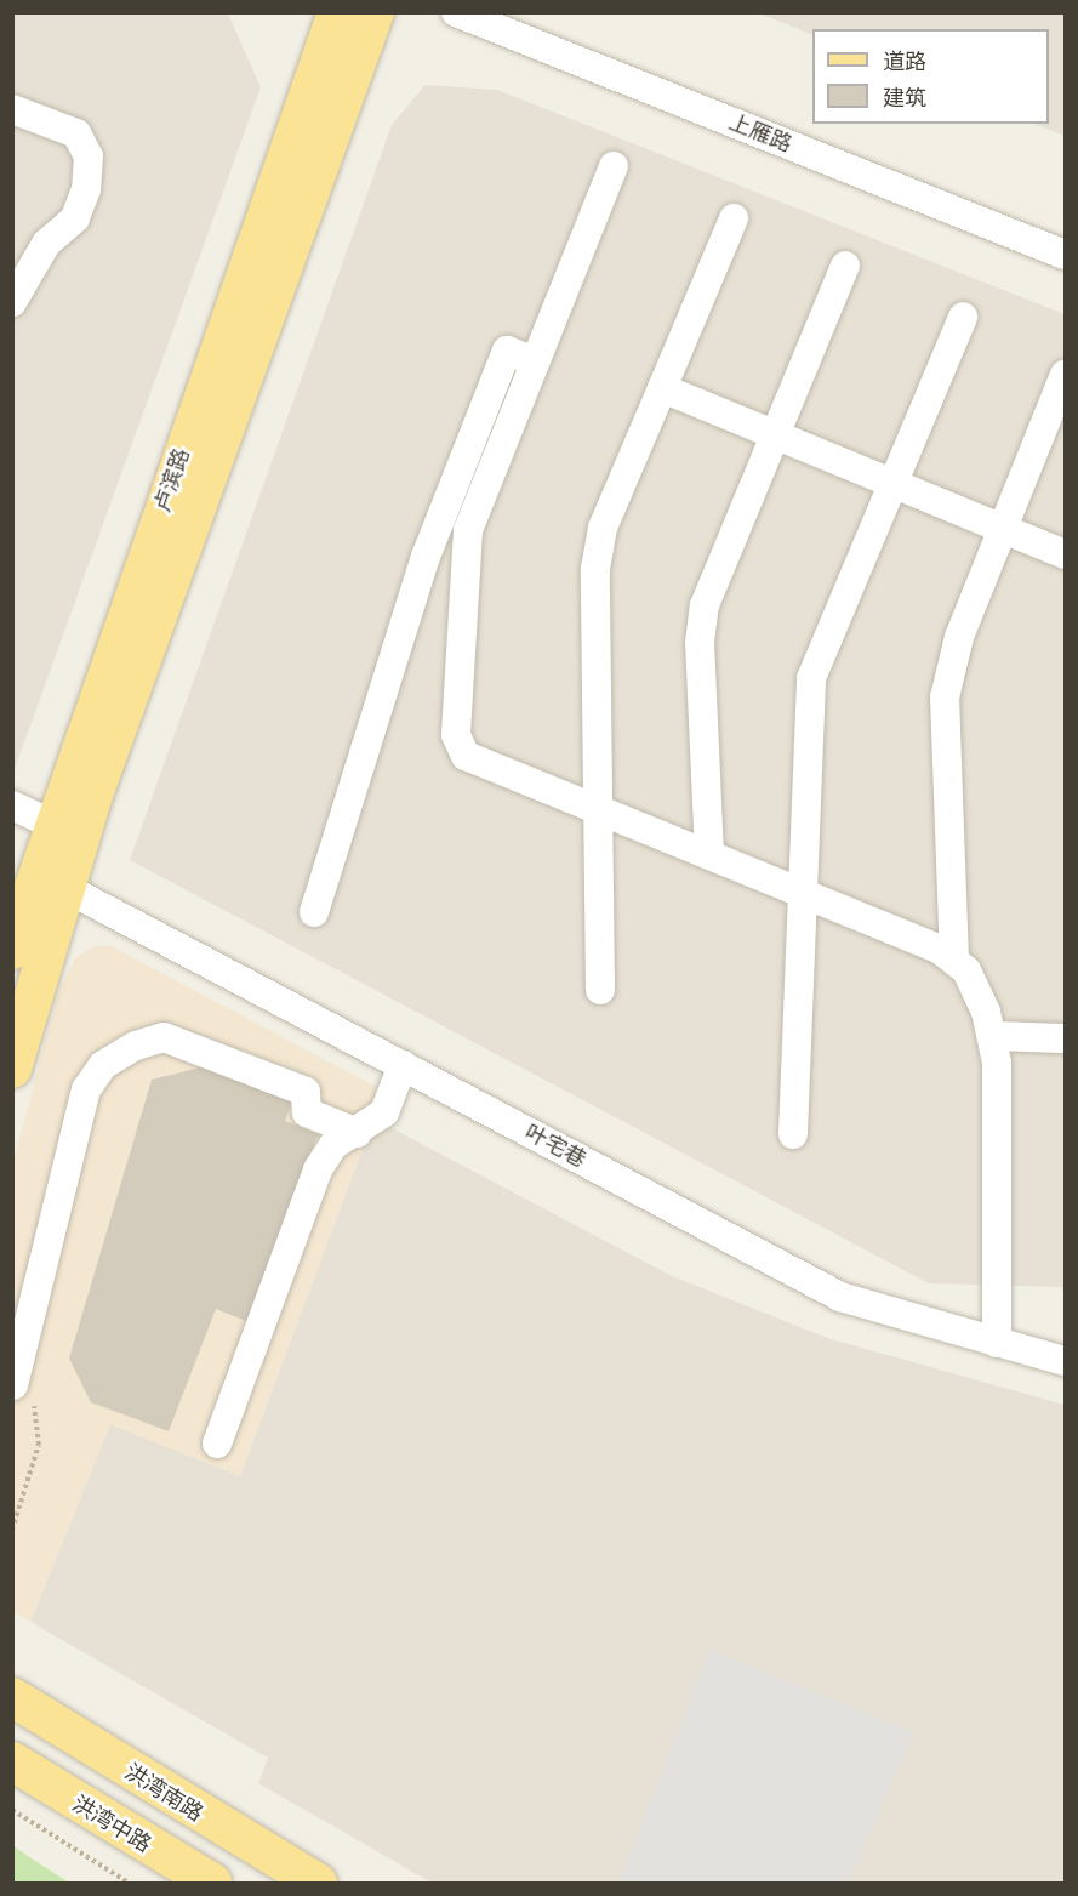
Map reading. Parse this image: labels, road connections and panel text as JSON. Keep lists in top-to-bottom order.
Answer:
{
  "streets": {
    "main road": ["卢滨路", "洪湾南路", "洪湾中路"],
    "street": ["上雁路", "叶宅巷"]
  },
  "legend": ["道路", "建筑"]
}
